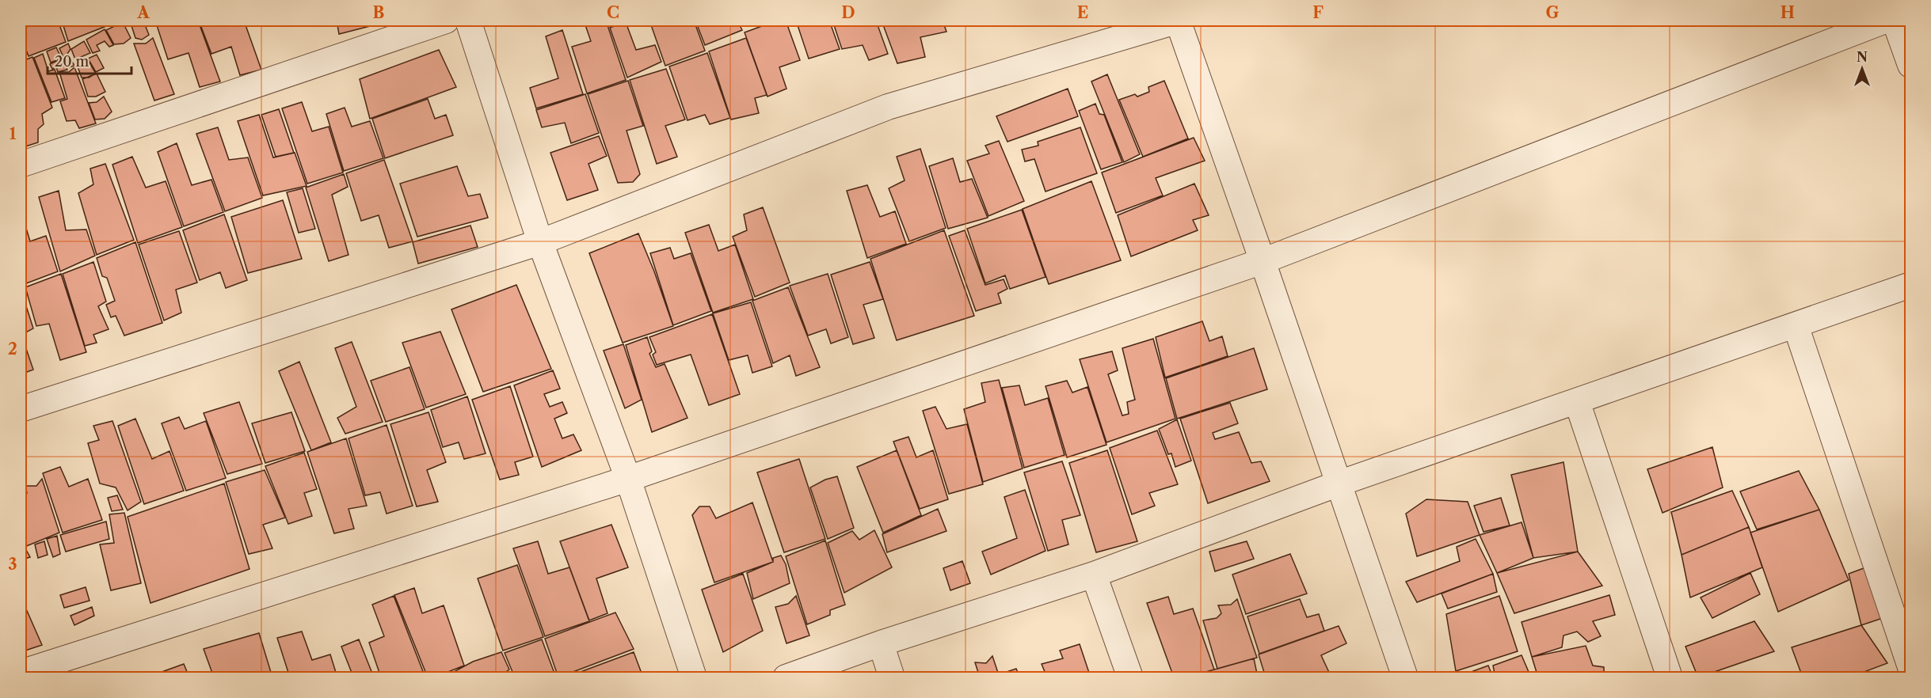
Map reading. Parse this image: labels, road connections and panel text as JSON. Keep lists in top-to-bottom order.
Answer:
{
  "scale_bar": "20 m",
  "north": "top",
  "grid": {
    "columns": [
      "A",
      "B",
      "C",
      "D",
      "E",
      "F",
      "G",
      "H"
    ],
    "rows": ["1", "2", "3"]
  }
}
